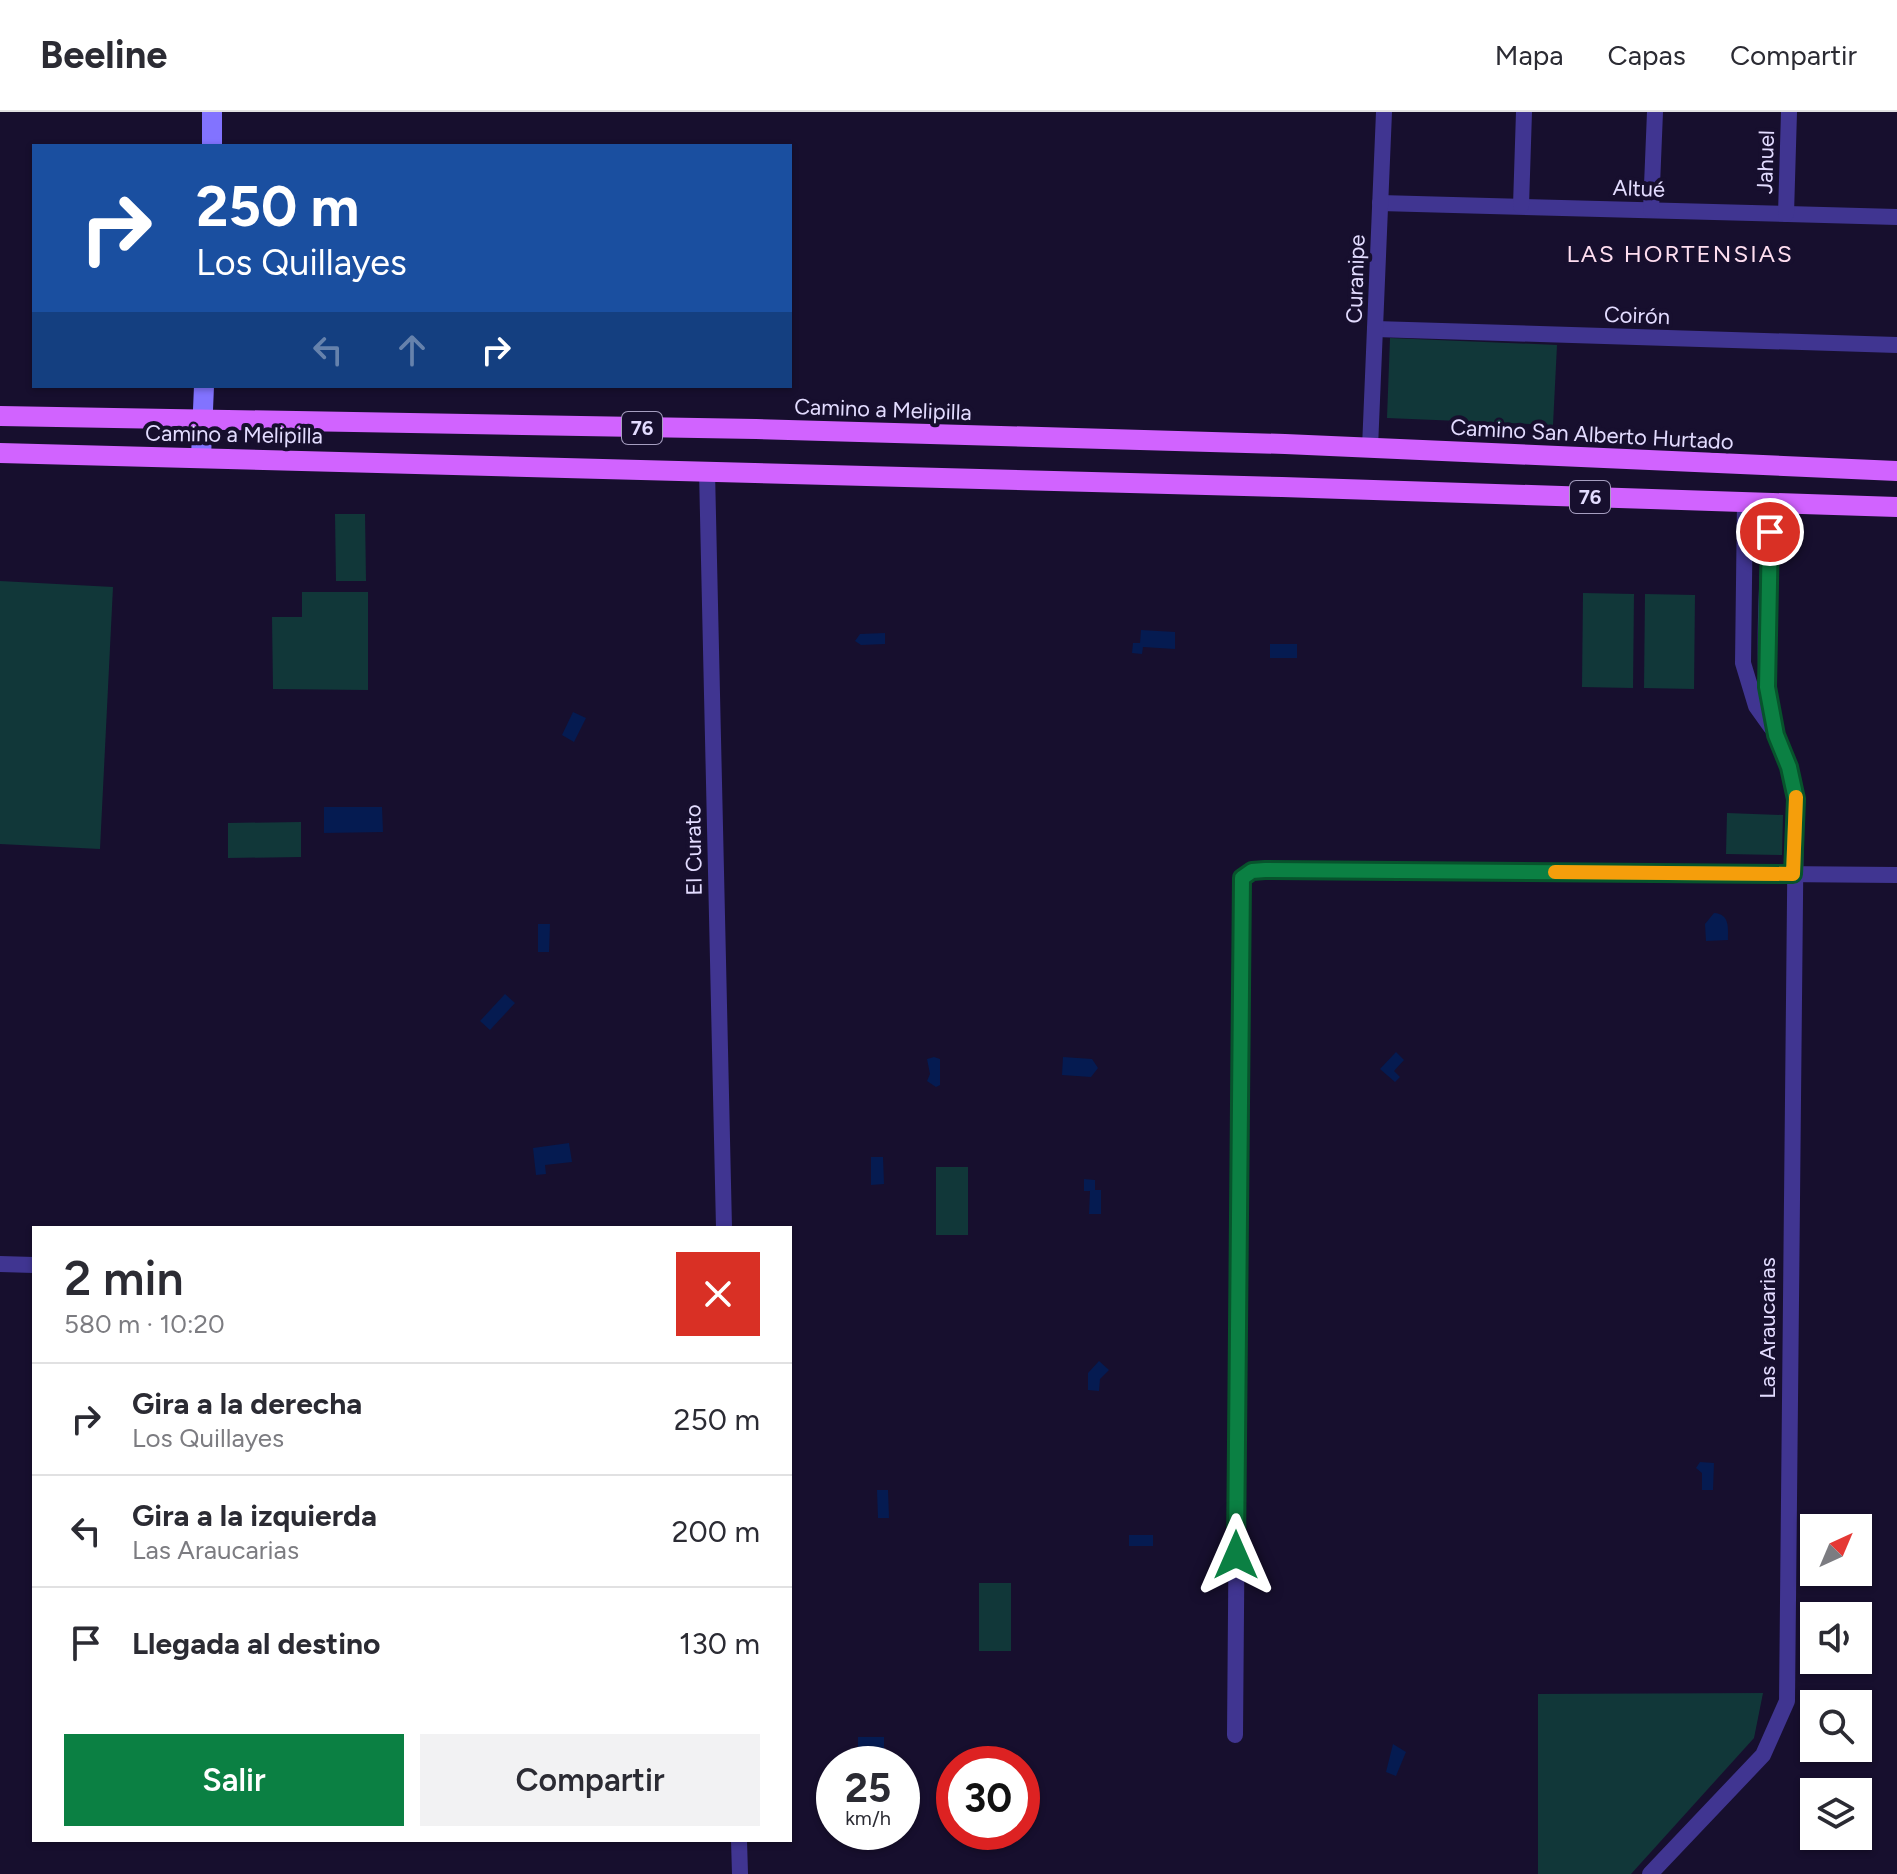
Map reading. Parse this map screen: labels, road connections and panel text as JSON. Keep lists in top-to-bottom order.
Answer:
{
  "streets": {
    "main road": ["Camino a Melipilla", "76", "Camino San Alberto Hurtado"],
    "street": [
      "Jahuel",
      "Altué",
      "Curanipe",
      "Coirón",
      "El Curato",
      "Las Araucarias"
    ]
  },
  "crossings": [
    ["Jahuel", "Altué"],
    ["Altué", "Curanipe"],
    ["Curanipe", "Coirón"],
    ["Curanipe", "Camino San Alberto Hurtado"],
    ["Camino a Melipilla", "76"],
    ["Camino a Melipilla", "Camino San Alberto Hurtado"],
    ["Camino a Melipilla", "El Curato"],
    ["Camino a Melipilla", "Las Araucarias"],
    ["76", "Las Araucarias"]
  ],
  "districts": ["LAS HORTENSIAS"],
  "north": "top right",
  "page": {
    "header": "Beeline",
    "nav": ["Mapa", "Capas", "Compartir"],
    "turn": ["250 m", "Los Quillayes"],
    "heading": ["2 min", "580 m · 10:20"],
    "list": [
      {
        "name": "Gira a la derecha",
        "note": "Los Quillayes",
        "value": "250 m"
      },
      {
        "name": "Gira a la izquierda",
        "note": "Las Araucarias",
        "value": "200 m"
      },
      {
        "name": "Llegada al destino",
        "value": "130 m"
      }
    ],
    "buttons": ["Salir", "Compartir"],
    "speed": "25 km/h",
    "limit": "30"
  }
}
